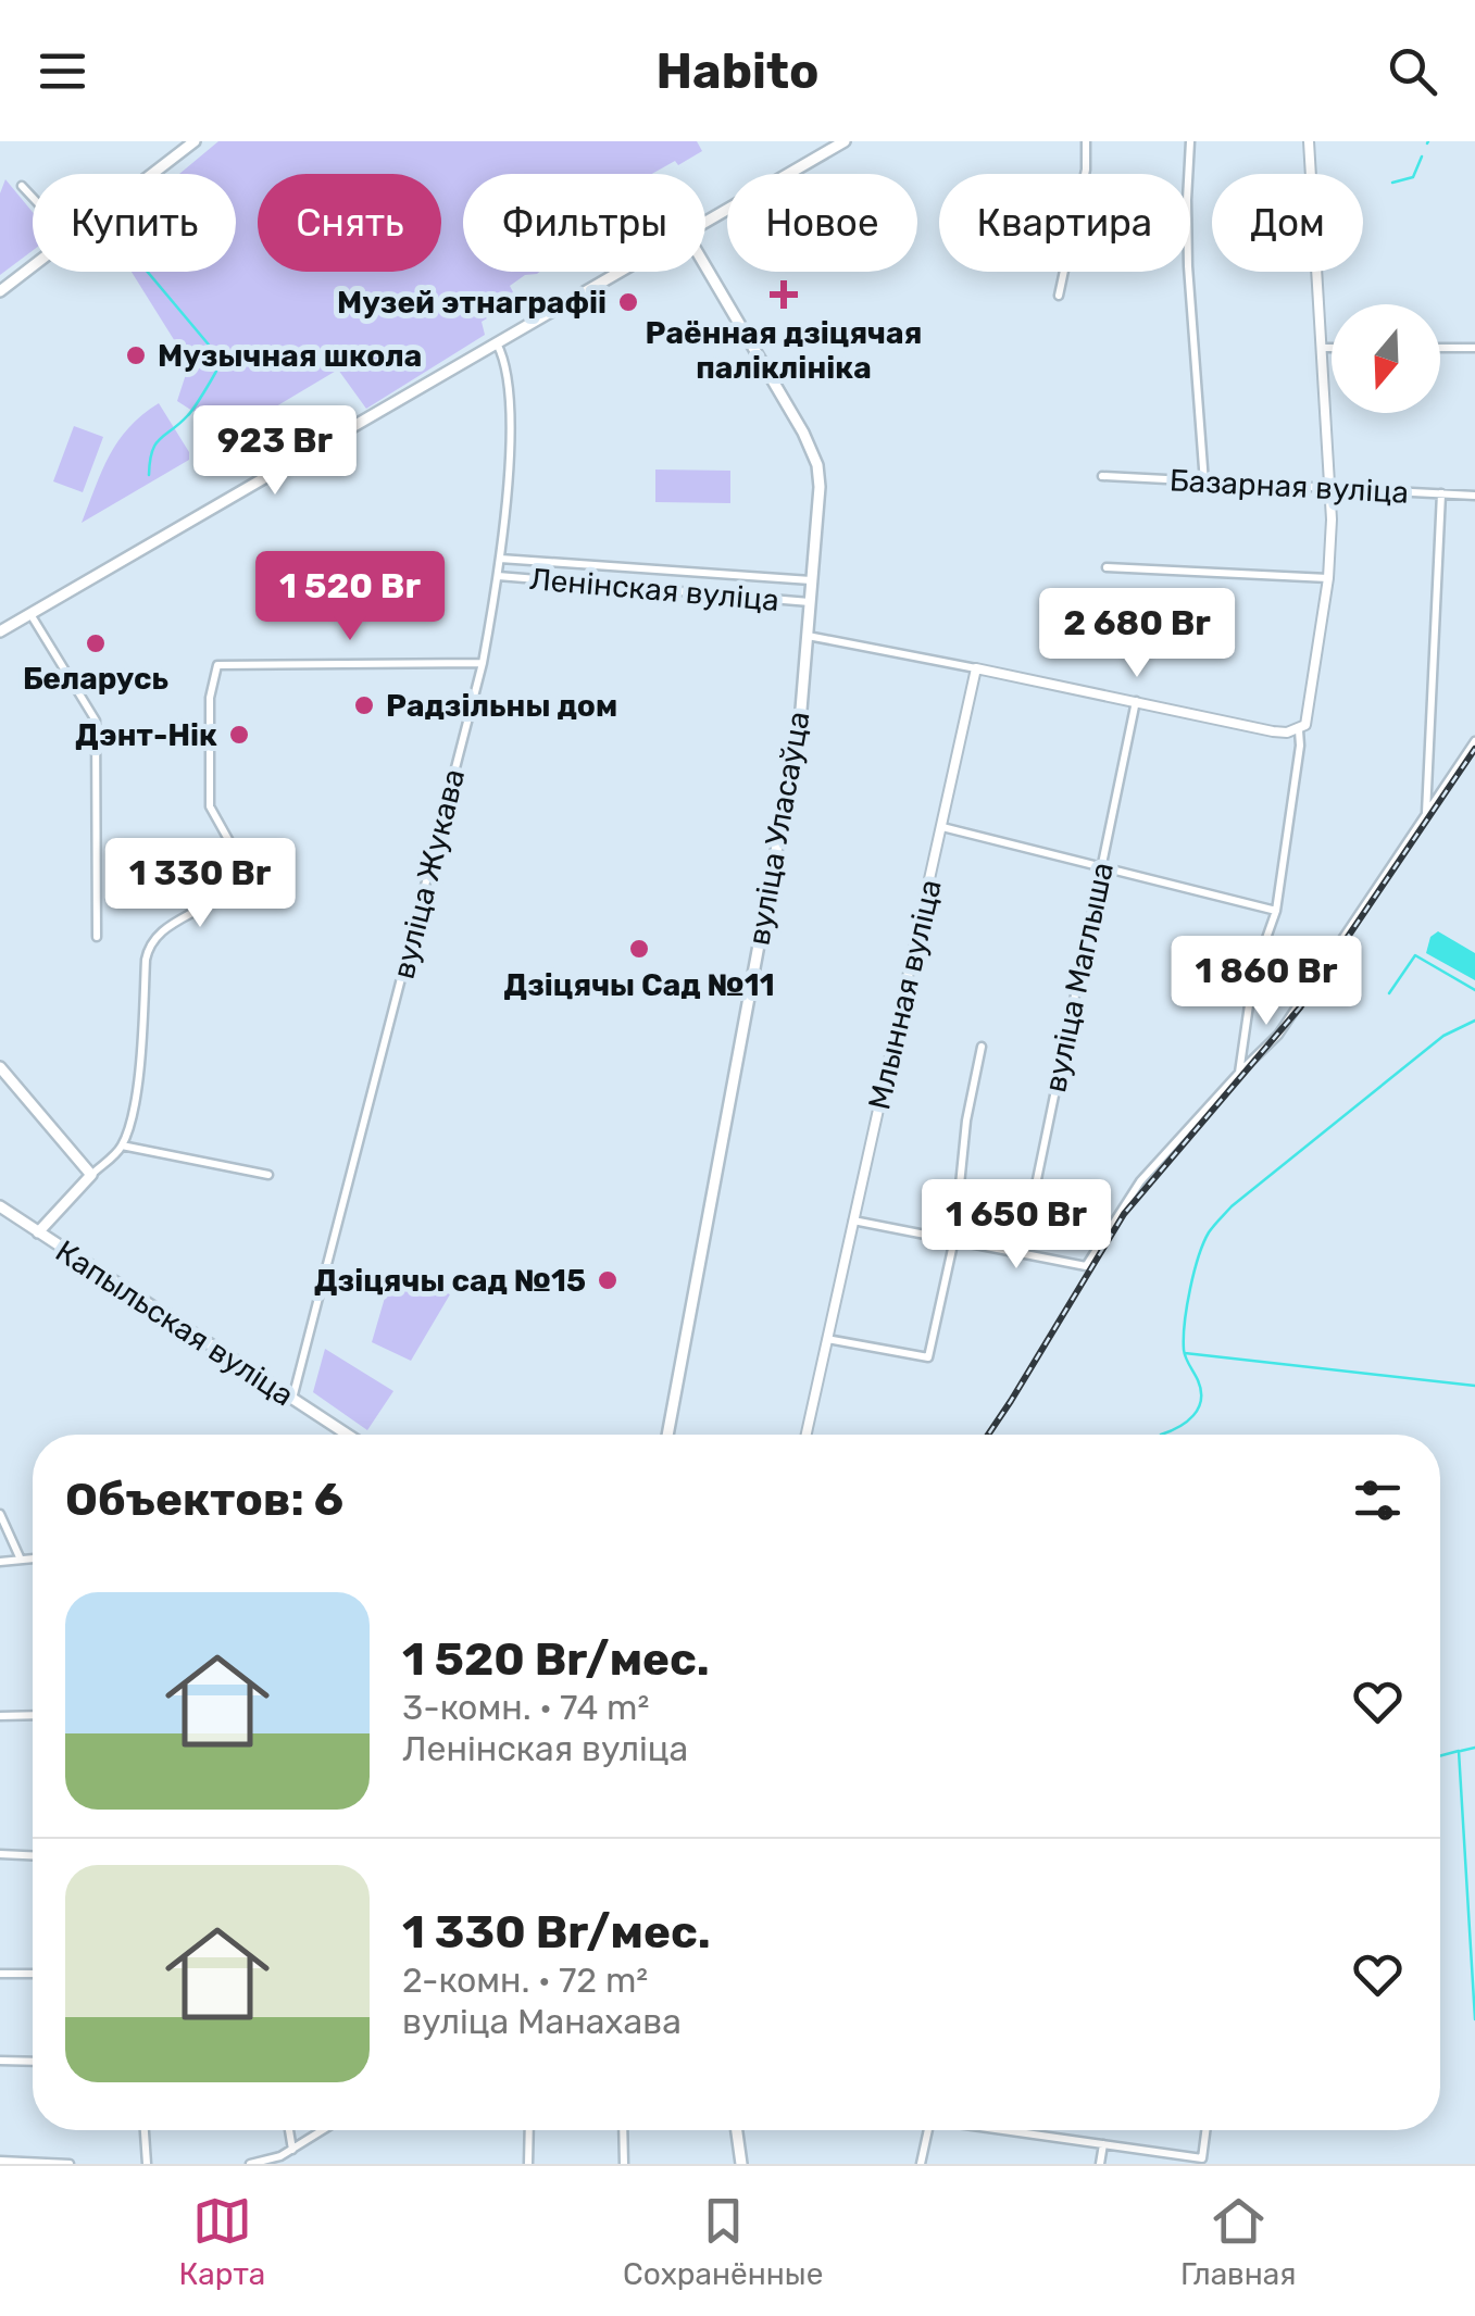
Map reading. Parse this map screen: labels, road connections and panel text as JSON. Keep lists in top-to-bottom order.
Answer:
{
  "streets": {
    "main road": ["вуліца Уласаўца", "Капыльская вуліца"],
    "street": [
      "Базарная вуліца",
      "Ленінская вуліца",
      "вуліца Жукава",
      "вуліца Маглыша",
      "Млынная вуліца"
    ]
  },
  "crossings": [
    ["Ленінская вуліца", "вуліца Уласаўца"],
    ["Ленінская вуліца", "вуліца Жукава"],
    ["вуліца Жукава", "Капыльская вуліца"]
  ],
  "places": {
    "health": ["Раённая дзіцячая паліклініка"],
    "other": [
      "Музей этнаграфіі",
      "Музычная школа",
      "Беларусь",
      "Радзільны дом",
      "Дэнт-Нік",
      "Дзіцячы Сад №11",
      "Дзіцячы сад №15"
    ]
  },
  "north": "bottom",
  "page": {
    "header": "Habito",
    "chip": [
      "Купить",
      "Снять",
      "Фильтры",
      "Новое",
      "Квартира",
      "Дом"
    ],
    "price": [
      "923 Br",
      "1 520 Br",
      "2 680 Br",
      "1 330 Br",
      "1 860 Br",
      "1 650 Br"
    ],
    "heading": "Объектов: 6",
    "list": [
      {
        "name": "1 520 Br/мес.",
        "note": "3-комн. · 74 m² · Ленінская вуліца"
      },
      {
        "name": "1 330 Br/мес.",
        "note": "2-комн. · 72 m² · вуліца Манахава"
      }
    ],
    "tabs": ["Карта", "Сохранённые", "Главная"]
  }
}
